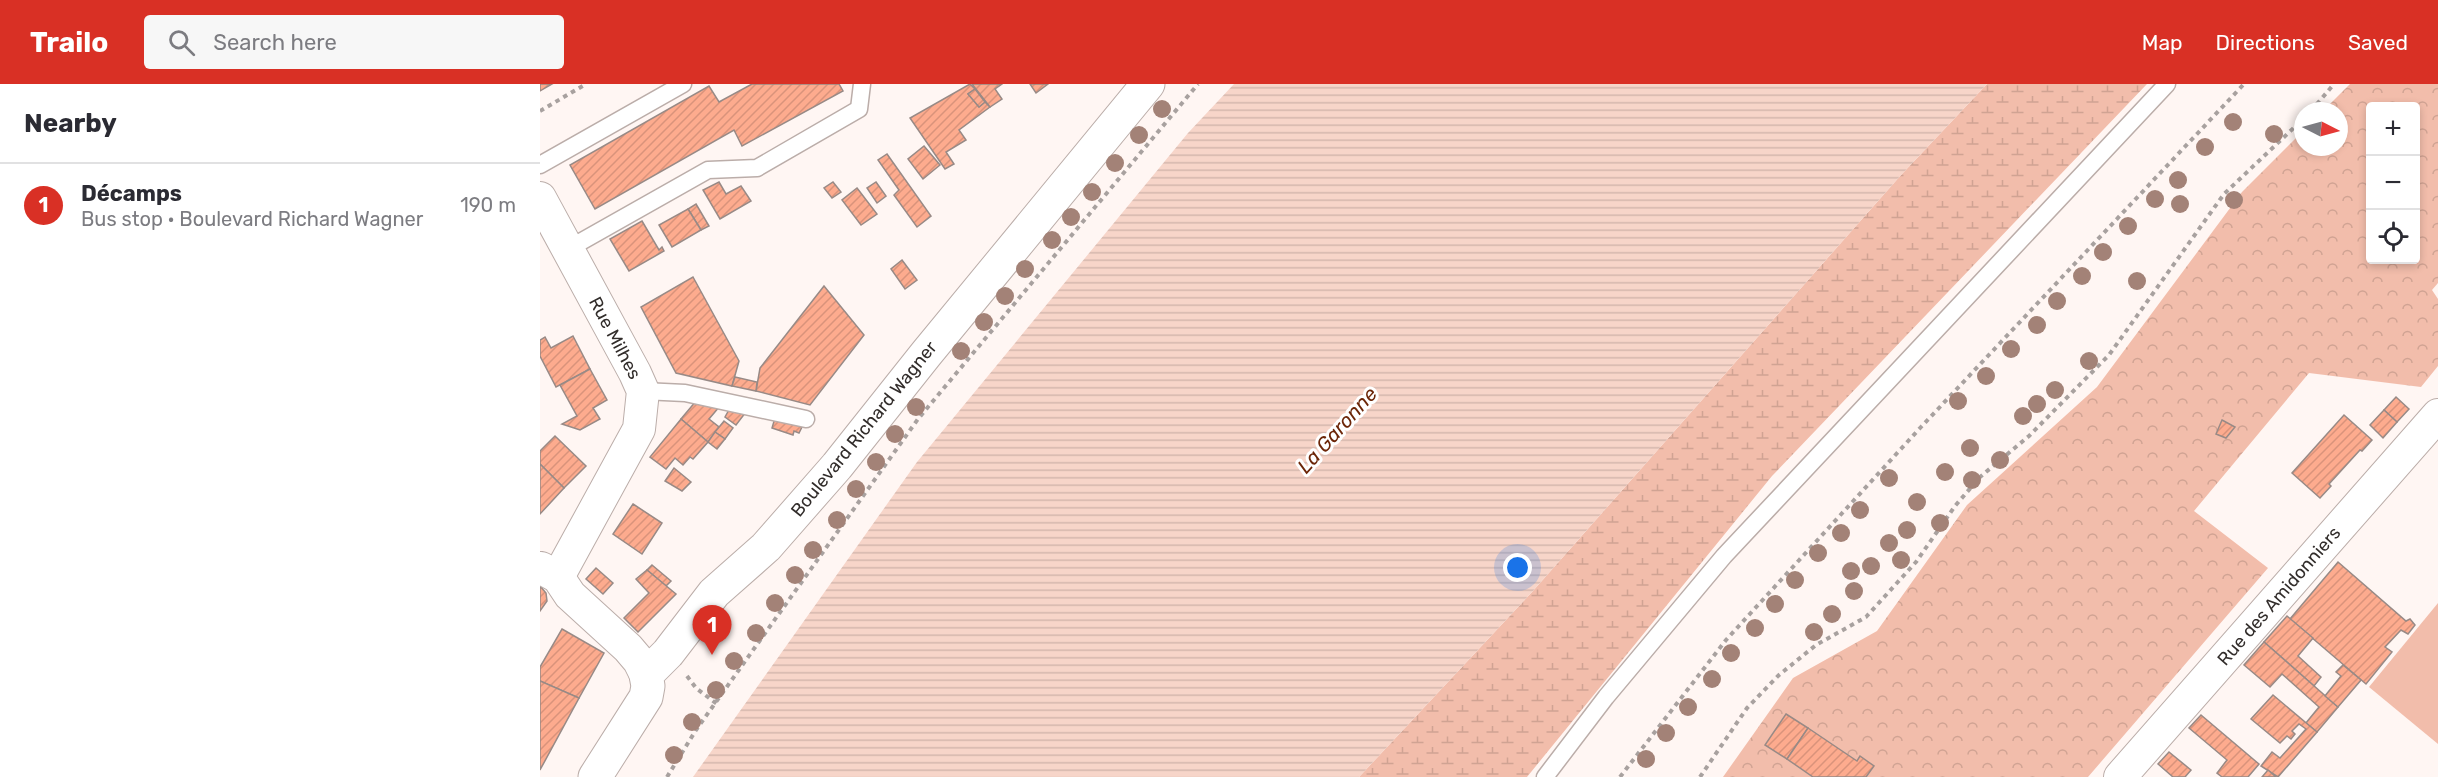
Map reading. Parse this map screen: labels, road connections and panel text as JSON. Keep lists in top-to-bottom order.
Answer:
{
  "streets": {
    "street": ["Rue Milhes", "Boulevard Richard Wagner", "Rue des Amidonniers"]
  },
  "water": ["La Garonne"],
  "north": "right",
  "page": {
    "header": "Trailo",
    "search": "Search here",
    "nav": ["Map", "Directions", "Saved"],
    "heading": "Nearby",
    "map_buttons": ["+", "−"],
    "list": [
      {
        "mark": "1",
        "name": "Décamps",
        "note": "Bus stop · Boulevard Richard Wagner",
        "value": "190 m"
      }
    ],
    "pins": "1"
  }
}
